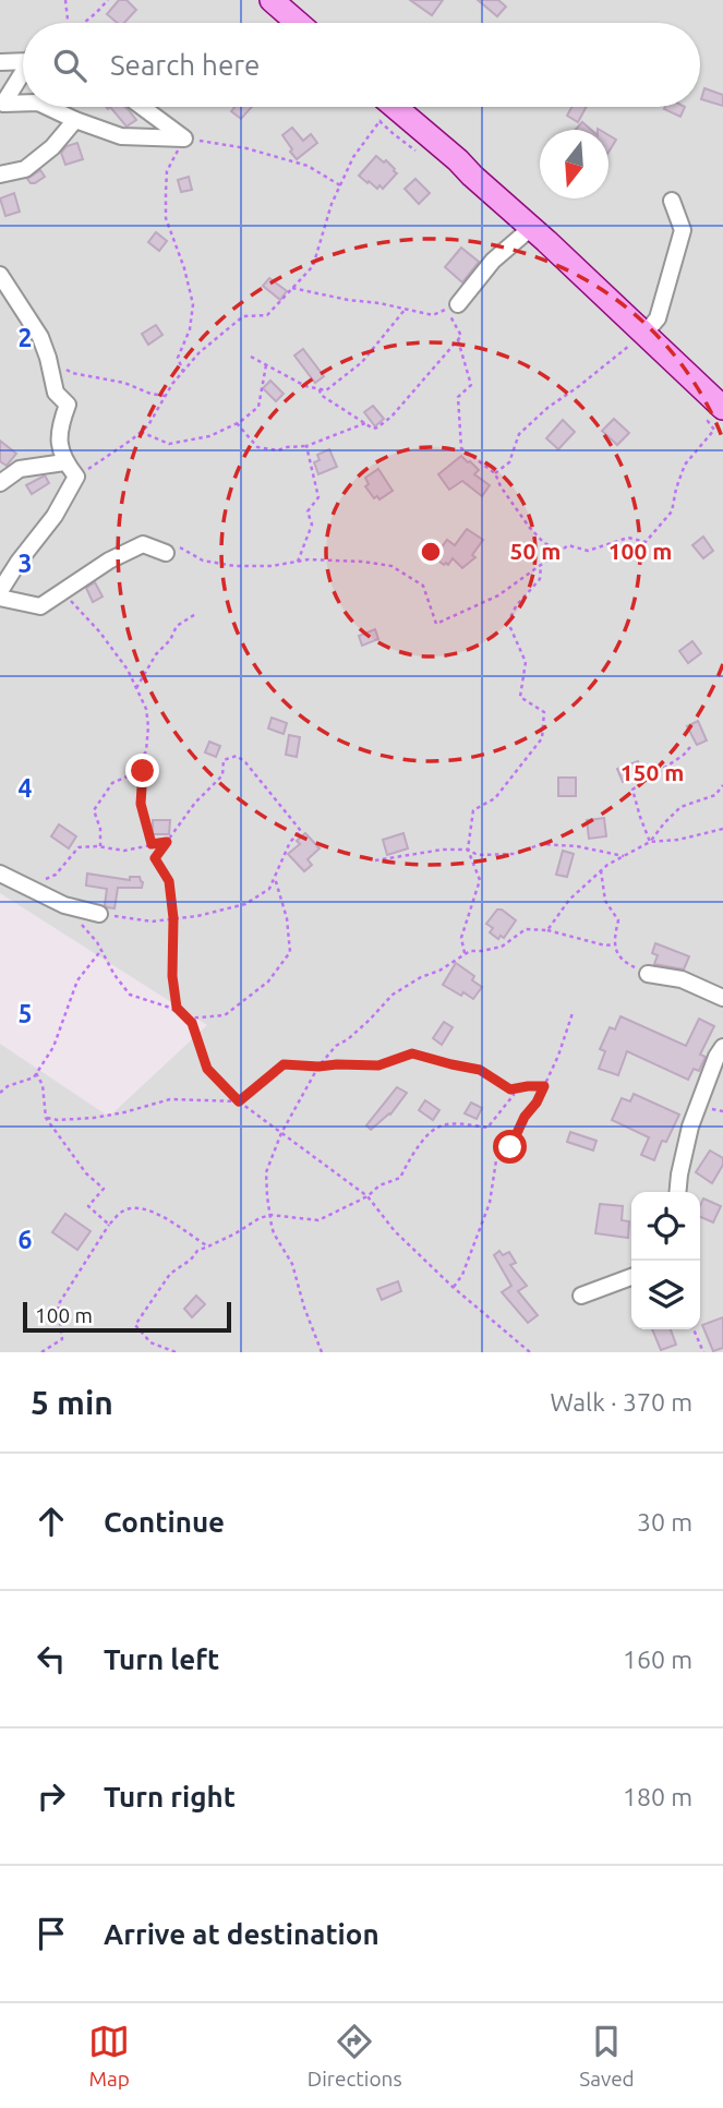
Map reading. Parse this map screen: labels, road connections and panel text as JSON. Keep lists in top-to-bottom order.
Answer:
{
  "scale_bar": "100 m",
  "north": "bottom",
  "page": {
    "search": "Search here",
    "scale": "100 m",
    "heading": ["5 min", "Walk · 370 m"],
    "list": [
      ["Continue", "30 m"],
      ["Turn left", "160 m"],
      ["Turn right", "180 m"],
      "Arrive at destination"
    ],
    "nav": ["Map", "Directions", "Saved"]
  },
  "grid": {
    "rows": [
      "2",
      "3",
      "4",
      "5",
      "6"
    ]
  },
  "rings": ["50 m", "100 m", "150 m"]
}
